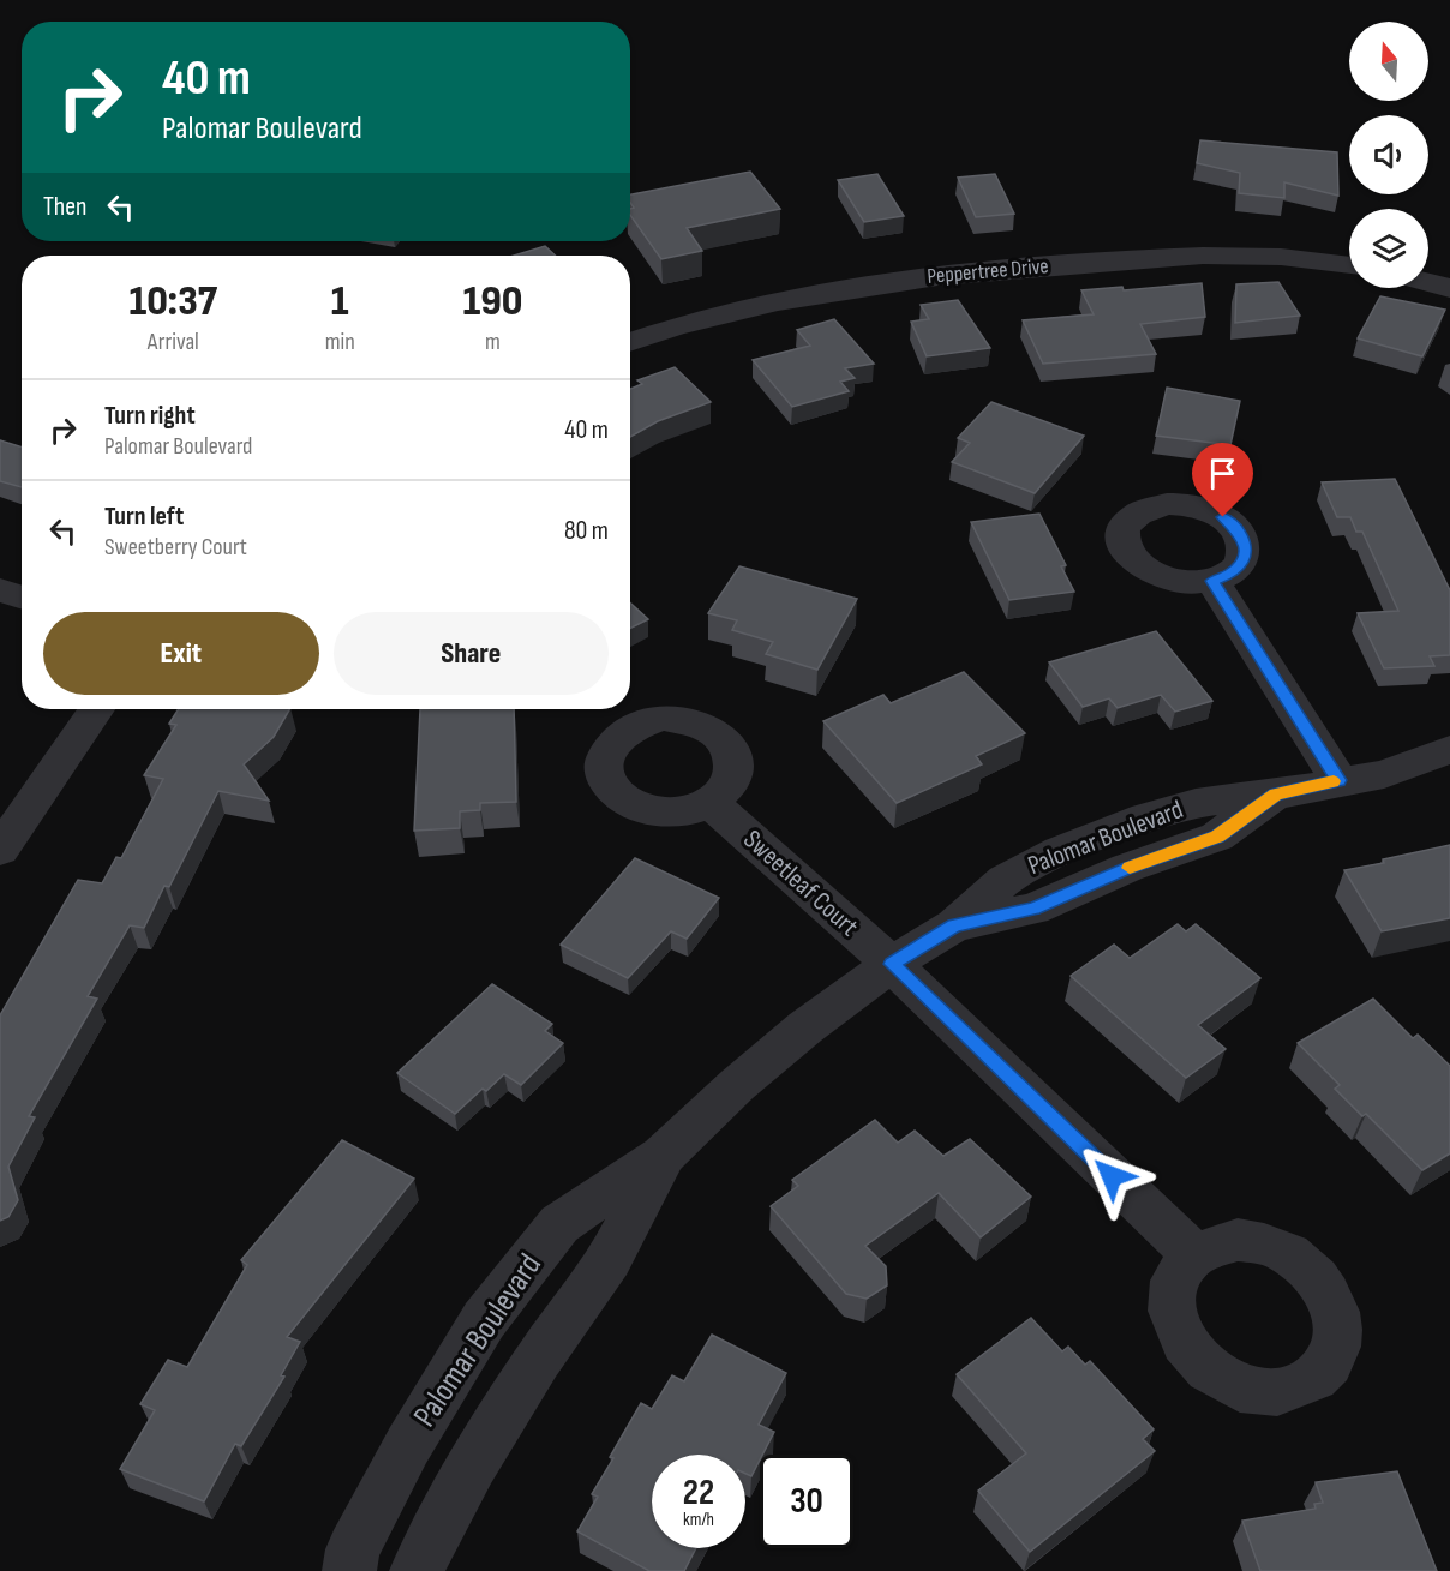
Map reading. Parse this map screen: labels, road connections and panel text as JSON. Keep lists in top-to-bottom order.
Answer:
{
  "streets": {
    "street": ["Peppertree Drive", "Palomar Boulevard", "Sweetleaf Court"]
  },
  "crossings": [
    ["Palomar Boulevard", "Sweetleaf Court"]
  ],
  "north": "top",
  "page": {
    "turn": ["40 m", "Palomar Boulevard"],
    "then": "Then",
    "eta": [
      "10:37",
      "Arrival",
      "1",
      "min",
      "190",
      "m"
    ],
    "list": [
      {
        "name": "Turn right",
        "note": "Palomar Boulevard",
        "value": "40 m"
      },
      {
        "name": "Turn left",
        "note": "Sweetberry Court",
        "value": "80 m"
      }
    ],
    "buttons": ["Exit", "Share"],
    "speed": "22 km/h",
    "limit": "30"
  }
}
